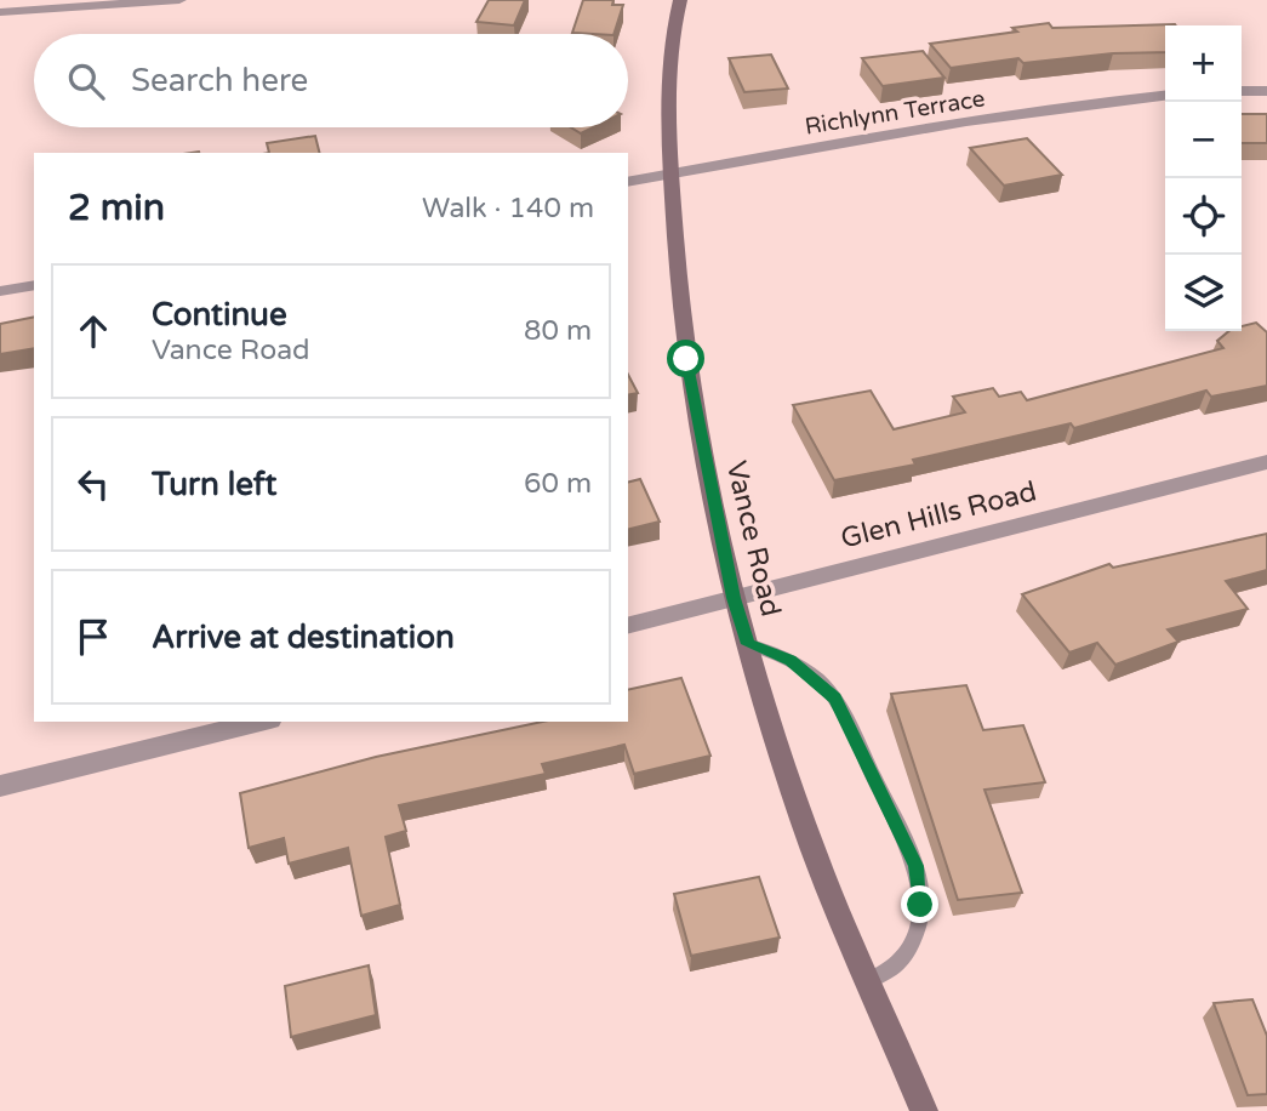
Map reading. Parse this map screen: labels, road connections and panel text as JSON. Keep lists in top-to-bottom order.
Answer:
{
  "streets": {
    "street": ["Richlynn Terrace", "Glen Hills Road", "Vance Road"]
  },
  "crossings": [
    ["Richlynn Terrace", "Vance Road"],
    ["Glen Hills Road", "Vance Road"]
  ],
  "page": {
    "map_buttons": ["+", "−"],
    "search": "Search here",
    "heading": ["2 min", "Walk · 140 m"],
    "list": [
      ["Continue", "Vance Road", "80 m"],
      ["Turn left", "60 m"],
      "Arrive at destination"
    ]
  }
}
